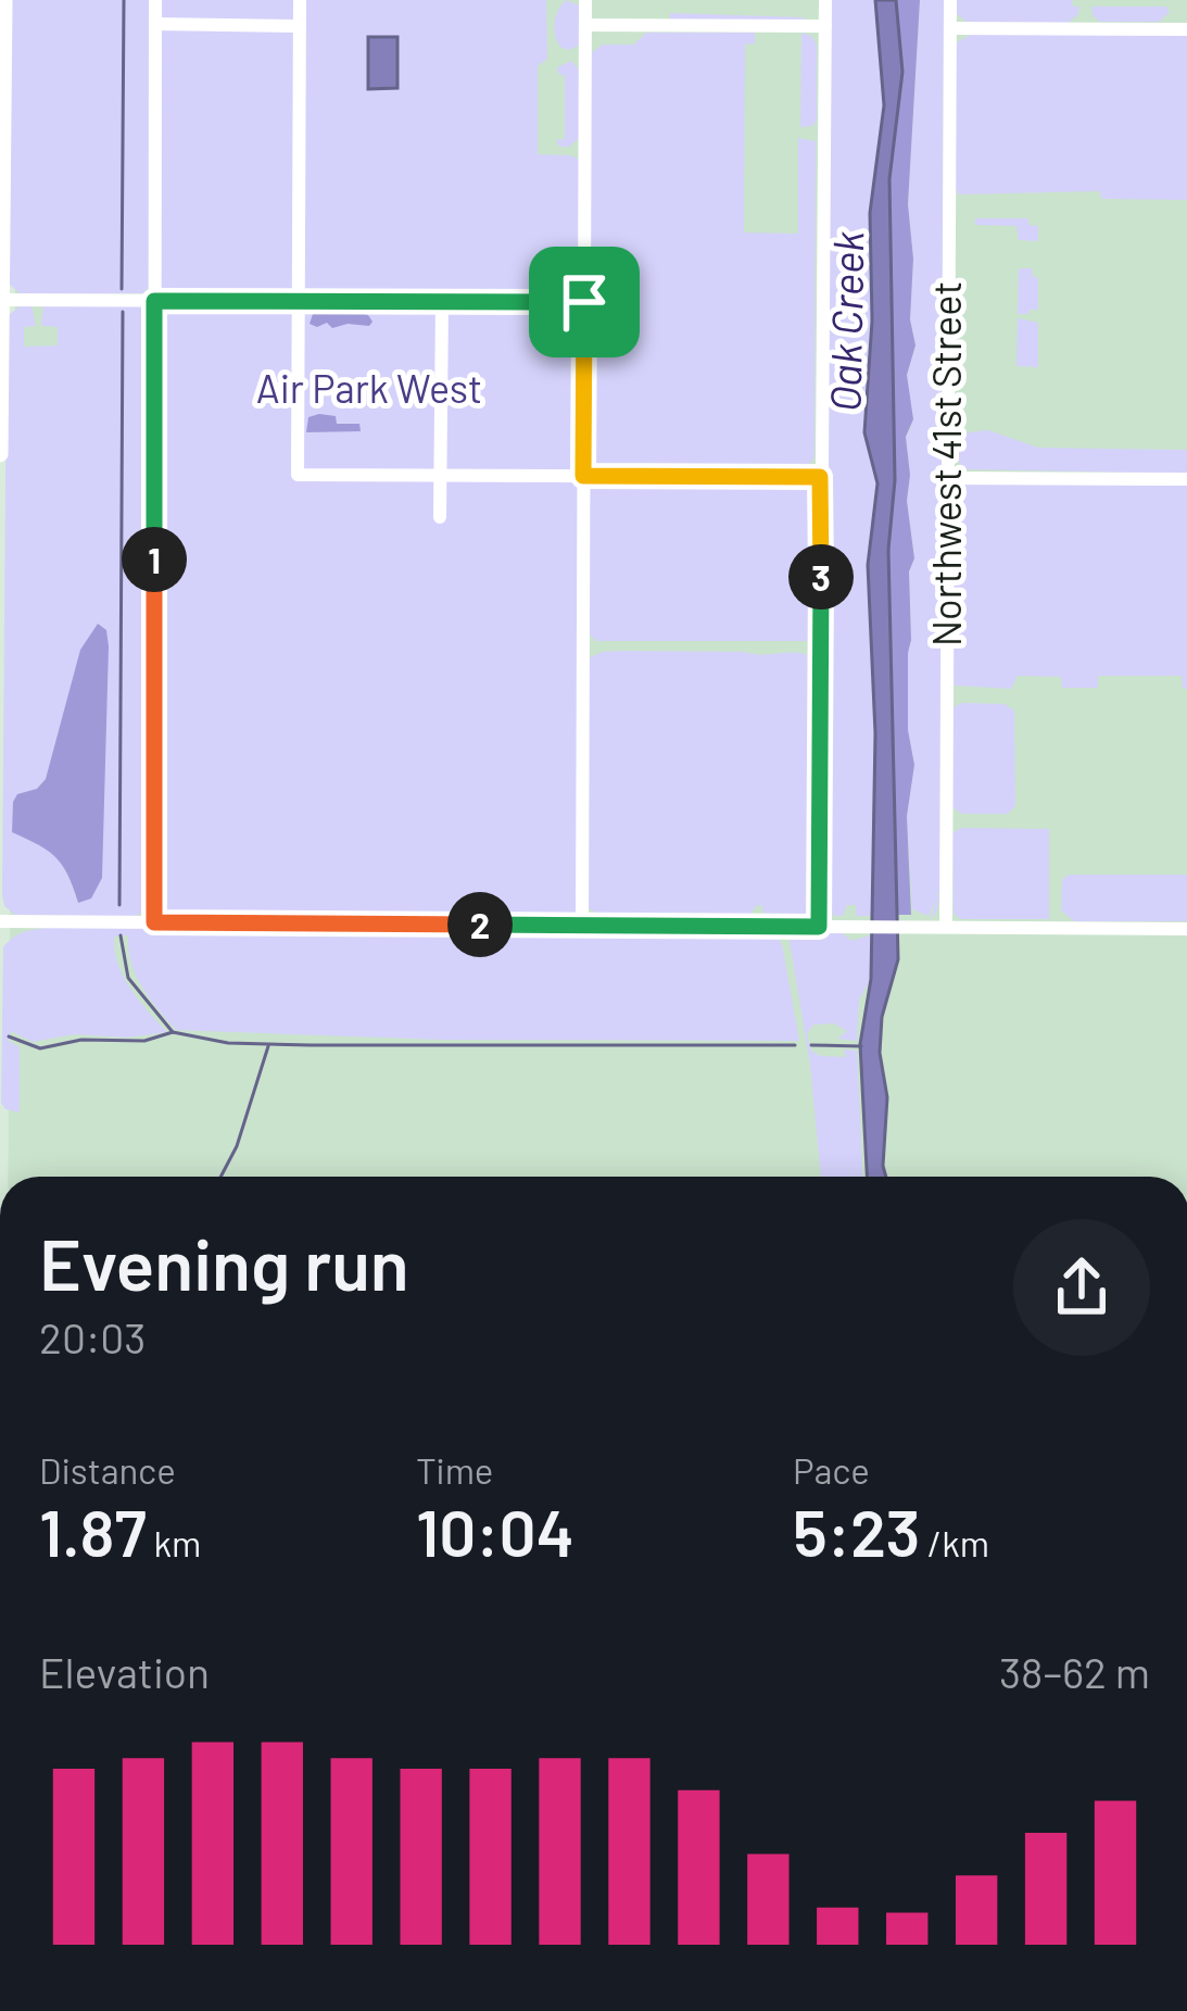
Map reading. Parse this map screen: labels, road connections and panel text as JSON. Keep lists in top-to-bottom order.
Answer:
{
  "streets": {
    "street": ["Northwest 41st Street"]
  },
  "water": ["Oak Creek"],
  "parks": ["Air Park West"],
  "page": {
    "pins": ["1", "3", "2"],
    "heading": ["Evening run", "20:03"],
    "stats": [
      ["Distance", "1.87 km"],
      ["Time", "10:04"],
      ["Pace", "5:23 /km"]
    ],
    "chart": ["Elevation", "38–62 m"]
  }
}
